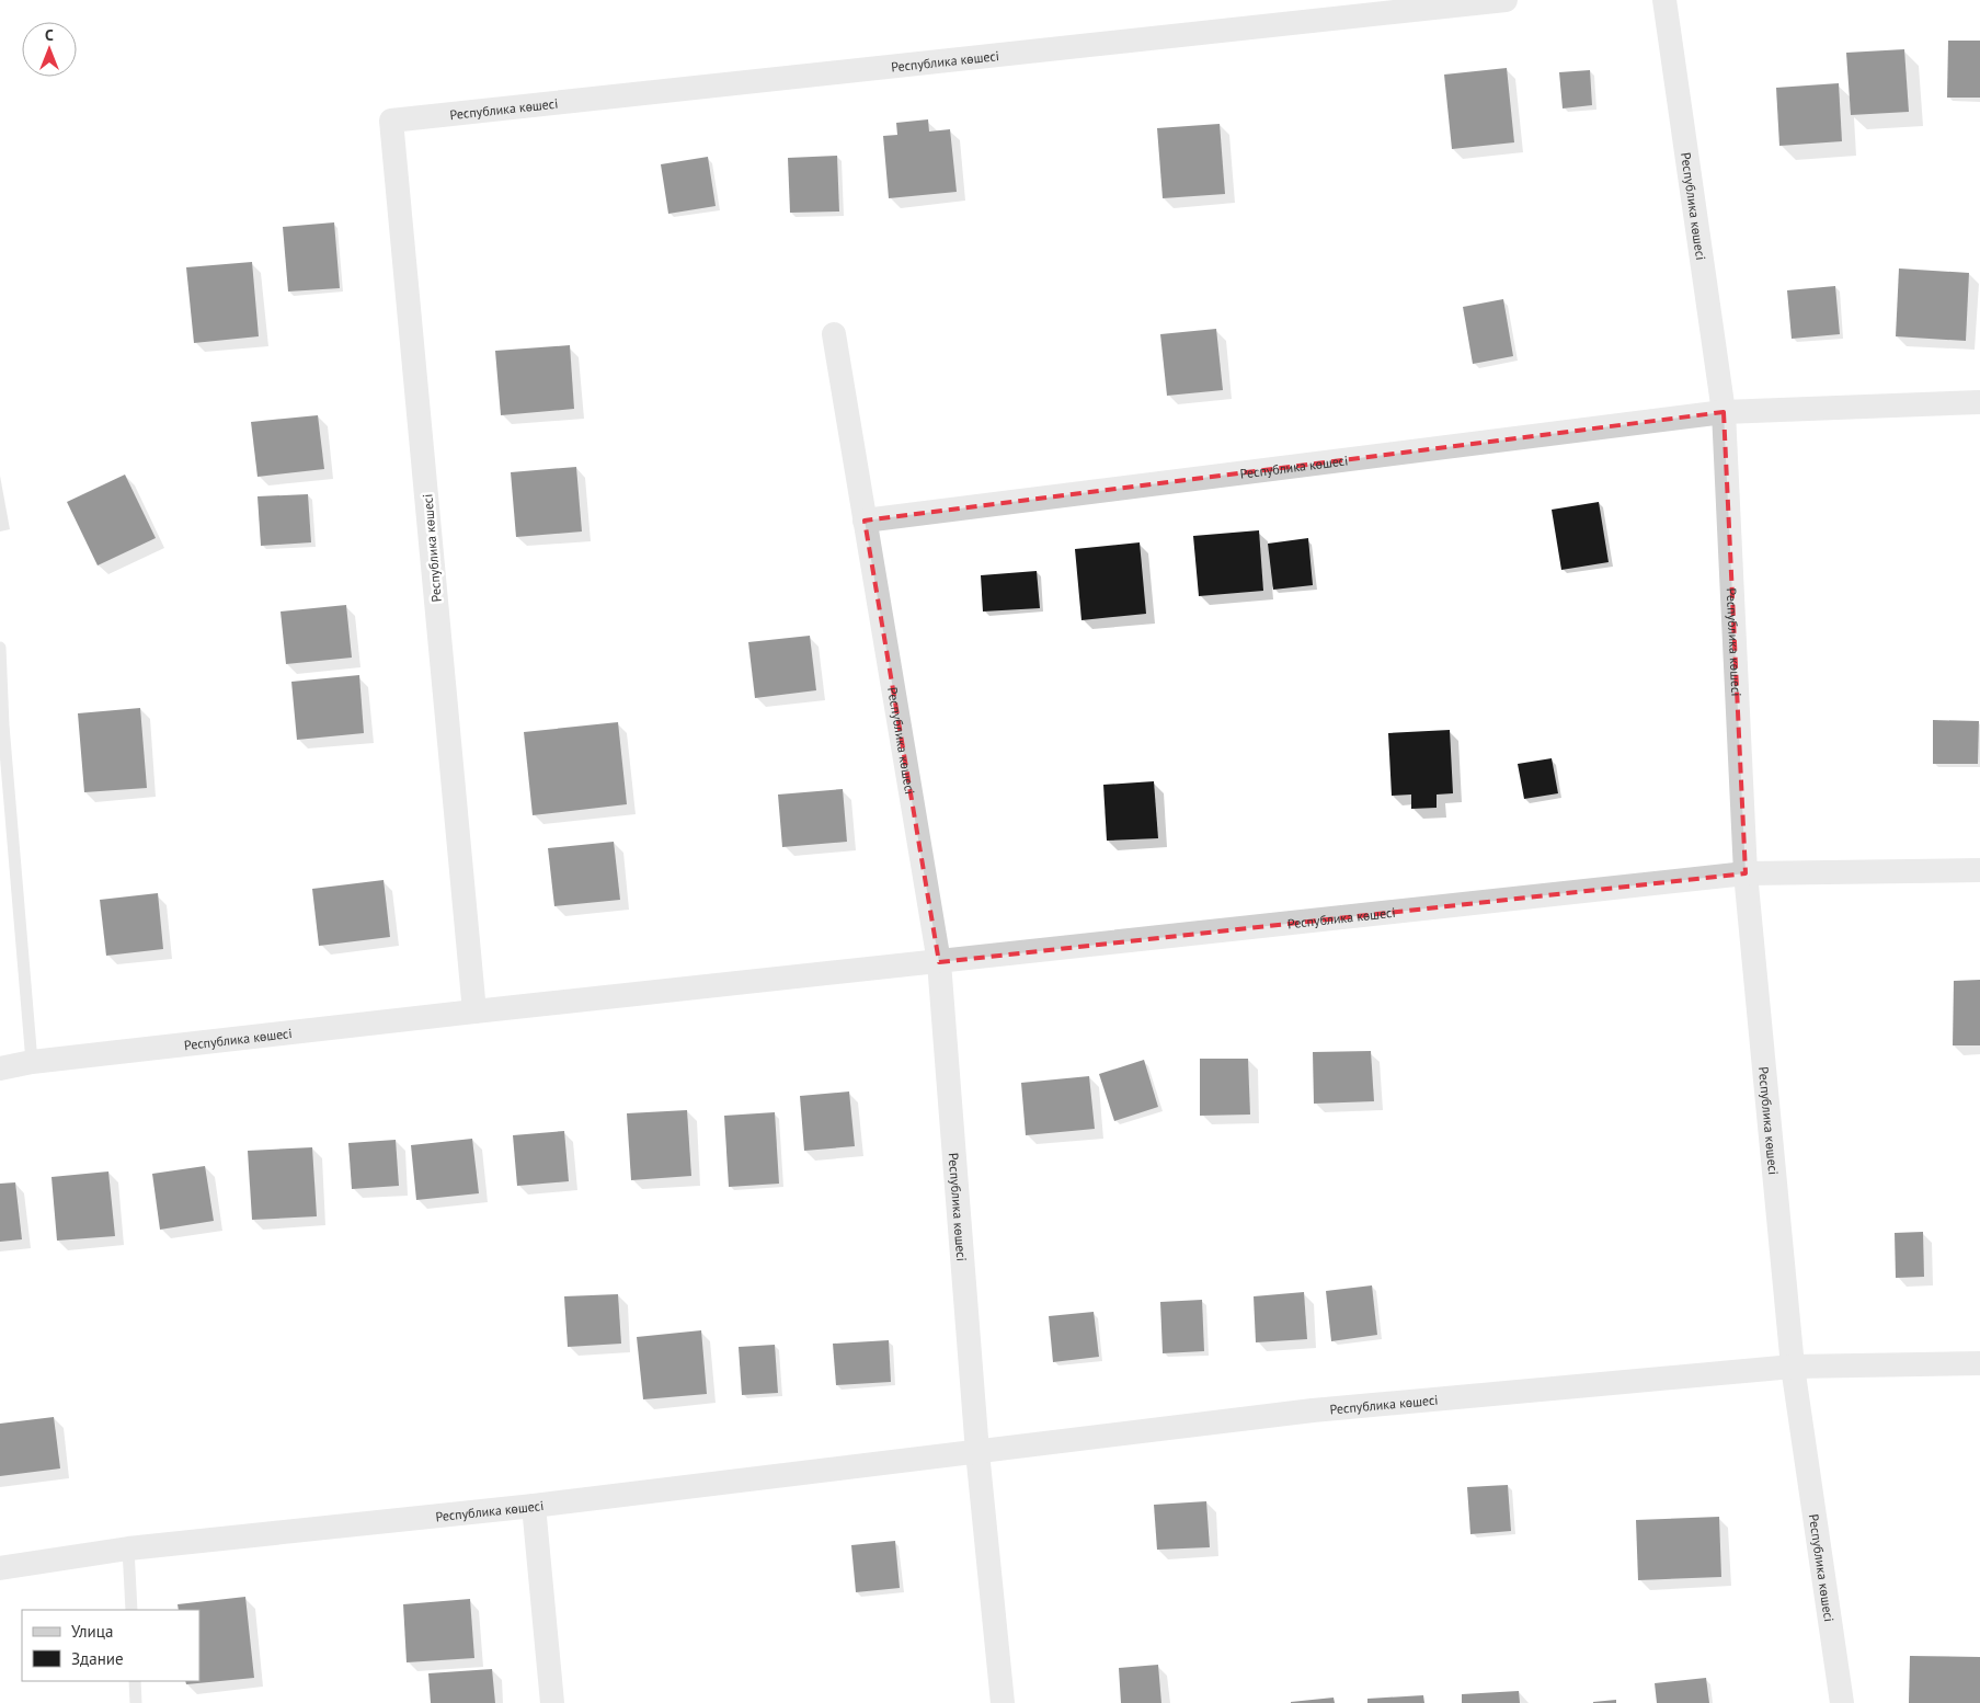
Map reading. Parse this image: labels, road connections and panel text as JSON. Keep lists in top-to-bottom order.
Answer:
{
  "streets": {
    "street": ["Республика көшесі"]
  },
  "legend": ["Улица", "Здание"],
  "north": "top"
}
